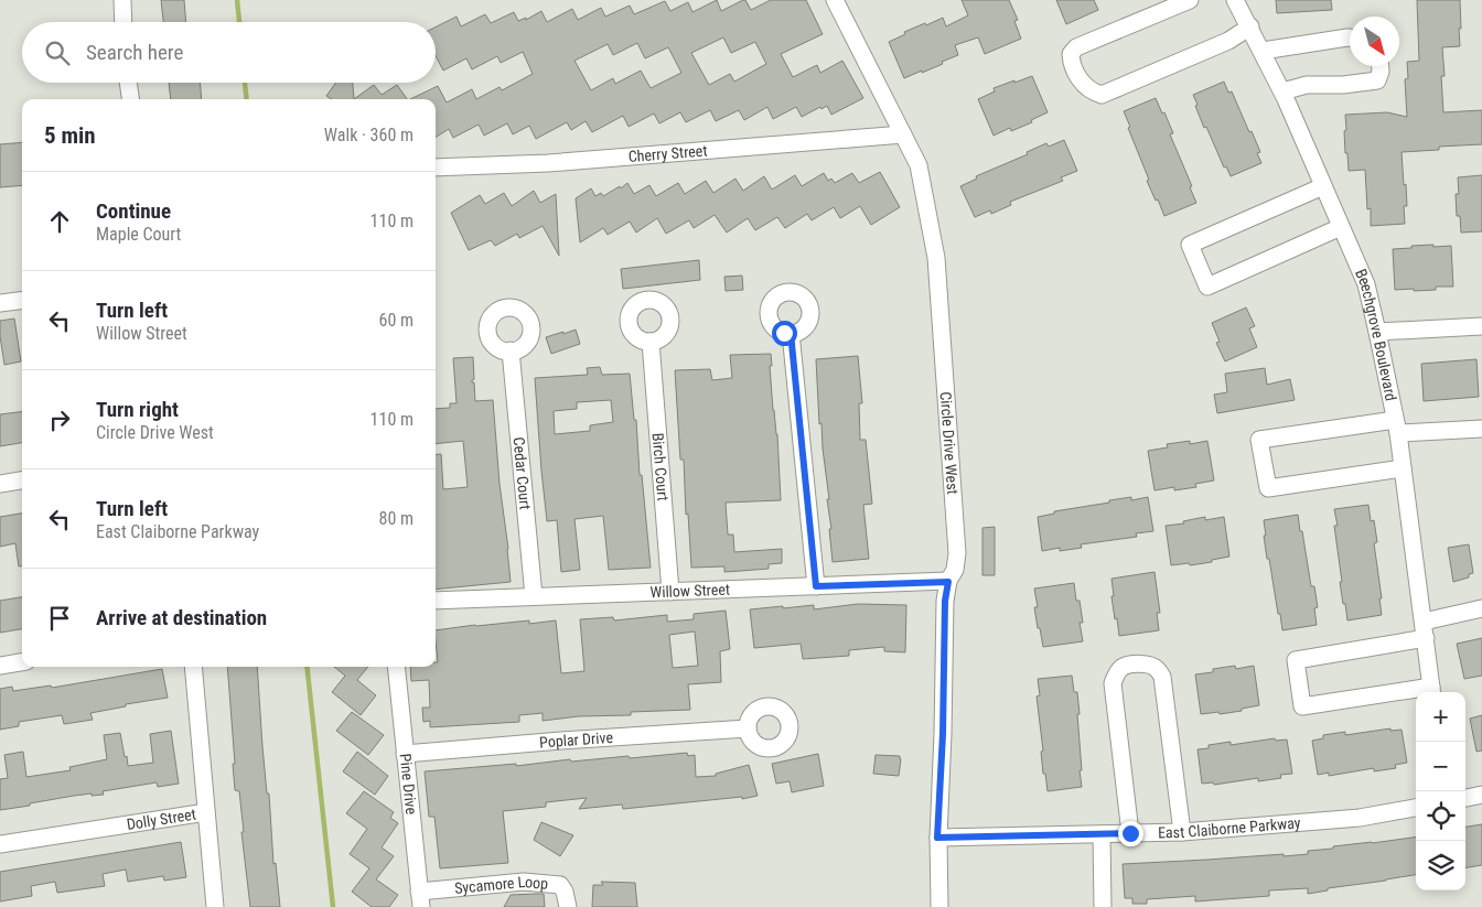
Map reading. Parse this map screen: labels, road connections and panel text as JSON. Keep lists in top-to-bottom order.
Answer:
{
  "streets": {
    "street": [
      "Cherry Street",
      "Beechgrove Boulevard",
      "Circle Drive West",
      "Birch Court",
      "Cedar Court",
      "Willow Street",
      "Poplar Drive",
      "Pine Drive",
      "Dolly Street",
      "East Claiborne Parkway",
      "Sycamore Loop"
    ]
  },
  "crossings": [
    ["Cherry Street", "Circle Drive West"],
    ["Circle Drive West", "Willow Street"],
    ["Circle Drive West", "East Claiborne Parkway"],
    ["Birch Court", "Willow Street"],
    ["Cedar Court", "Willow Street"],
    ["Poplar Drive", "Pine Drive"],
    ["Pine Drive", "Sycamore Loop"]
  ],
  "north": "bottom right",
  "page": {
    "search": "Search here",
    "heading": ["5 min", "Walk · 360 m"],
    "list": [
      ["Continue", "Maple Court", "110 m"],
      ["Turn left", "Willow Street", "60 m"],
      ["Turn right", "Circle Drive West", "110 m"],
      ["Turn left", "East Claiborne Parkway", "80 m"],
      "Arrive at destination"
    ],
    "map_buttons": ["+", "−"]
  }
}
